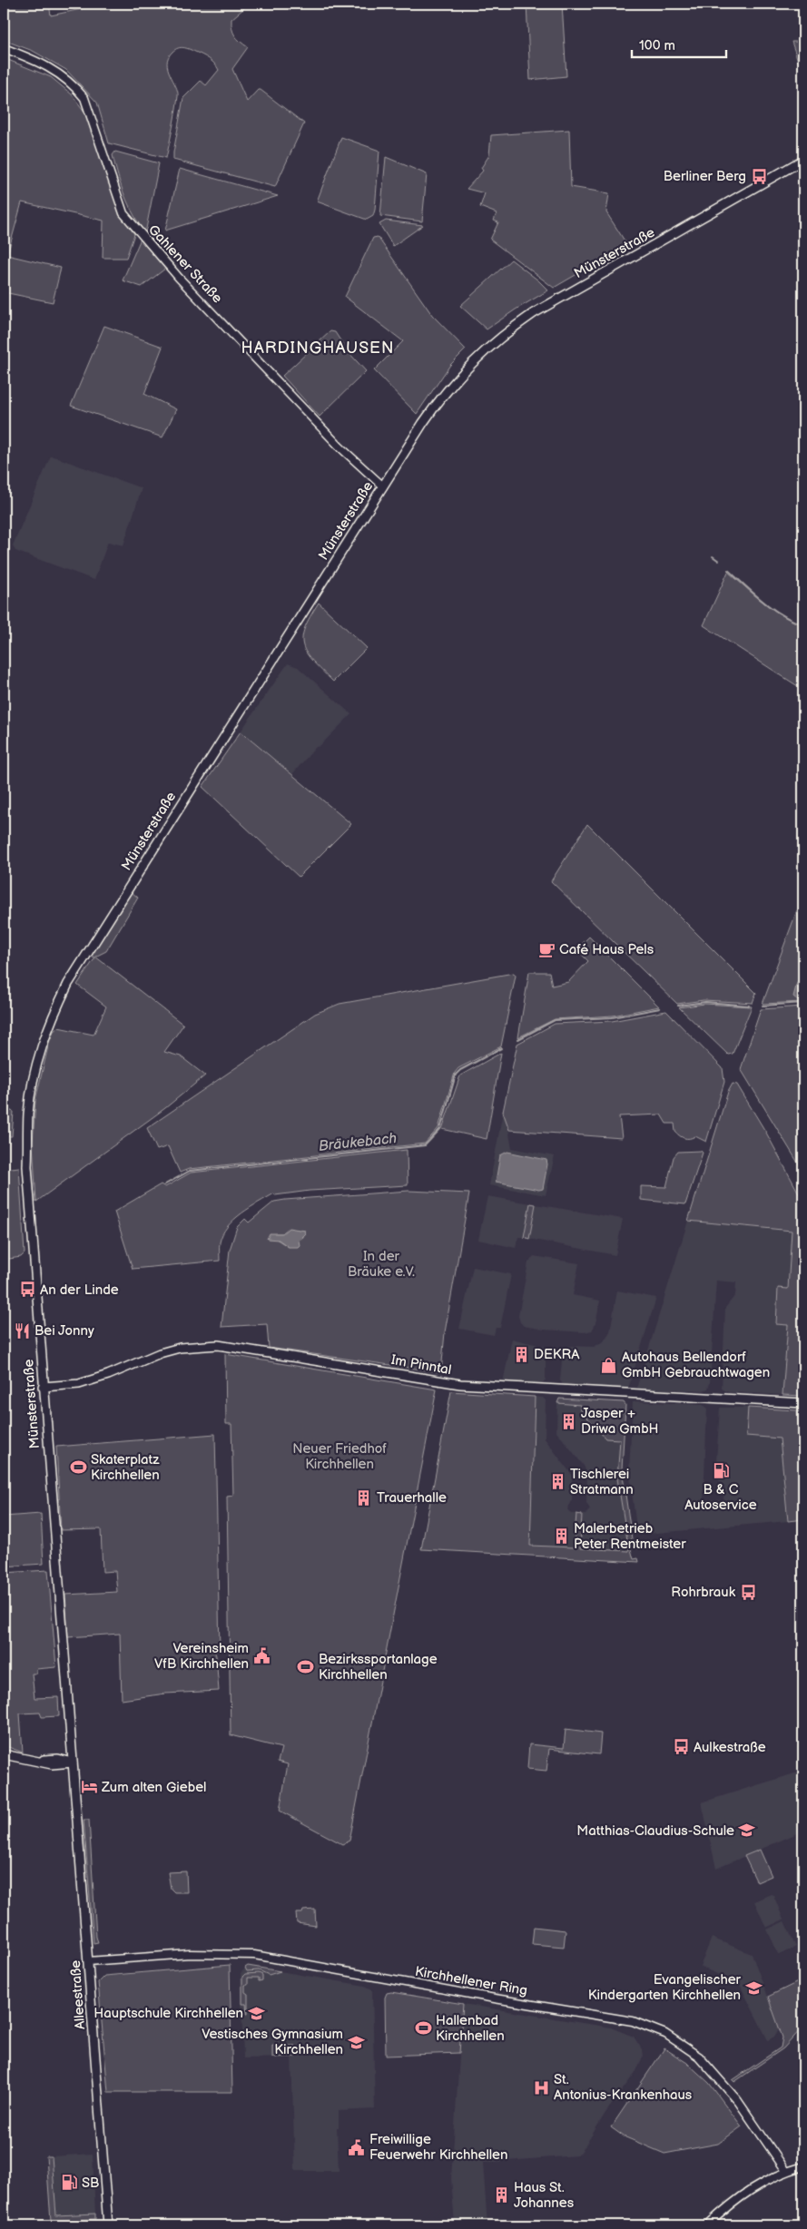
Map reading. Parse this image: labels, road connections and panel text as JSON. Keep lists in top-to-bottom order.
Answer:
{
  "streets": {
    "main road": ["Münsterstraße", "Im Pinntal", "Alleestraße"],
    "street": ["Gahlener Straße", "Kirchhellener Ring"]
  },
  "crossings": [
    ["Münsterstraße", "Gahlener Straße"],
    ["Münsterstraße", "Im Pinntal"],
    ["Münsterstraße", "Alleestraße"],
    ["Kirchhellener Ring", "Alleestraße"]
  ],
  "districts": ["HARDINGHAUSEN"],
  "water": ["Bräukebach"],
  "parks": ["In der Bräuke e.V.", "Neuer Friedhof Kirchhellen"],
  "places": {
    "bus stop": [
      "Berliner Berg",
      "An der Linde",
      "Rohrbrauk",
      "Aulkestraße"
    ],
    "cafe": ["Café Haus Pels"],
    "restaurant": ["Bei Jonny"],
    "building": [
      "DEKRA",
      "Jasper + Driwa GmbH",
      "Tischlerei Stratmann",
      "Trauerhalle",
      "Malerbetrieb Peter Rentmeister",
      "Haus St. Johannes"
    ],
    "shop": ["Autohaus Bellendorf GmbH Gebrauchtwagen"],
    "sports": ["Skaterplatz Kirchhellen", "Bezirkssportanlage Kirchhellen", "Hallenbad Kirchhellen"],
    "fuel station": ["B & C Autoservice", "SB"],
    "public building": ["Vereinsheim VfB Kirchhellen", "Freiwillige Feuerwehr Kirchhellen"],
    "hotel": ["Zum alten Giebel"],
    "school or university": [
      "Matthias-Claudius-Schule",
      "Evangelischer Kindergarten Kirchhellen",
      "Hauptschule Kirchhellen",
      "Vestisches Gymnasium Kirchhellen"
    ],
    "hospital": ["St. Antonius-Krankenhaus"]
  },
  "scale_bar": "100 m"
}
